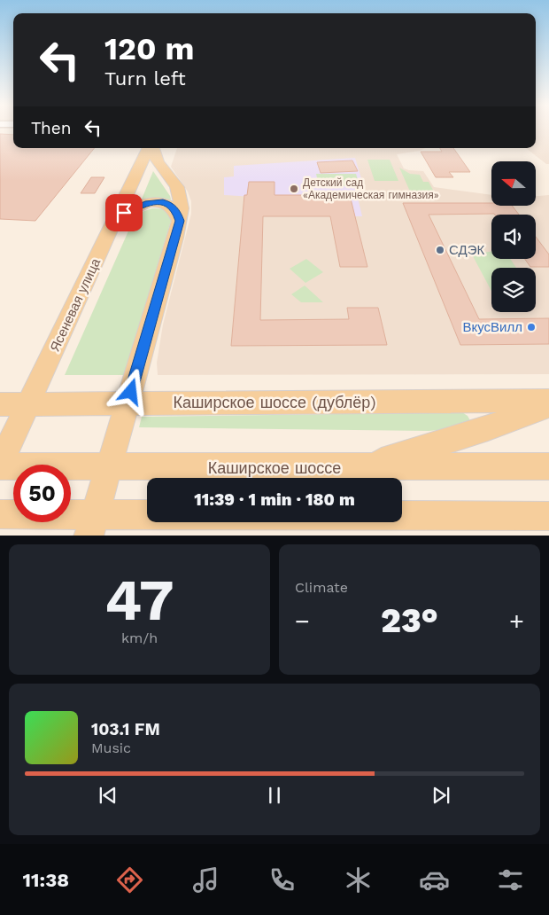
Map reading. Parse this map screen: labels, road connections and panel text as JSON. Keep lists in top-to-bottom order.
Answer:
{
  "streets": {
    "main road": ["Ясеневая улица", "Каширское шоссе (дублёр)", "Каширское шоссе"]
  },
  "crossings": [
    ["Ясеневая улица", "Каширское шоссе (дублёр)"],
    ["Ясеневая улица", "Каширское шоссе"]
  ],
  "places": ["Детский сад «Академическая гимназия»", "СДЭК", "ВкусВилл"],
  "north": "left",
  "page": {
    "turn": ["120 m", "Turn left"],
    "then": "Then",
    "limit": "50",
    "trip": "11:39 · 1 min · 180 m",
    "tile": [
      ["47", "km/h"],
      "Climate"
    ],
    "heat": ["−", "23°", "+"],
    "song": ["103.1 FM", "Music"],
    "tabs": "11:38"
  }
}
